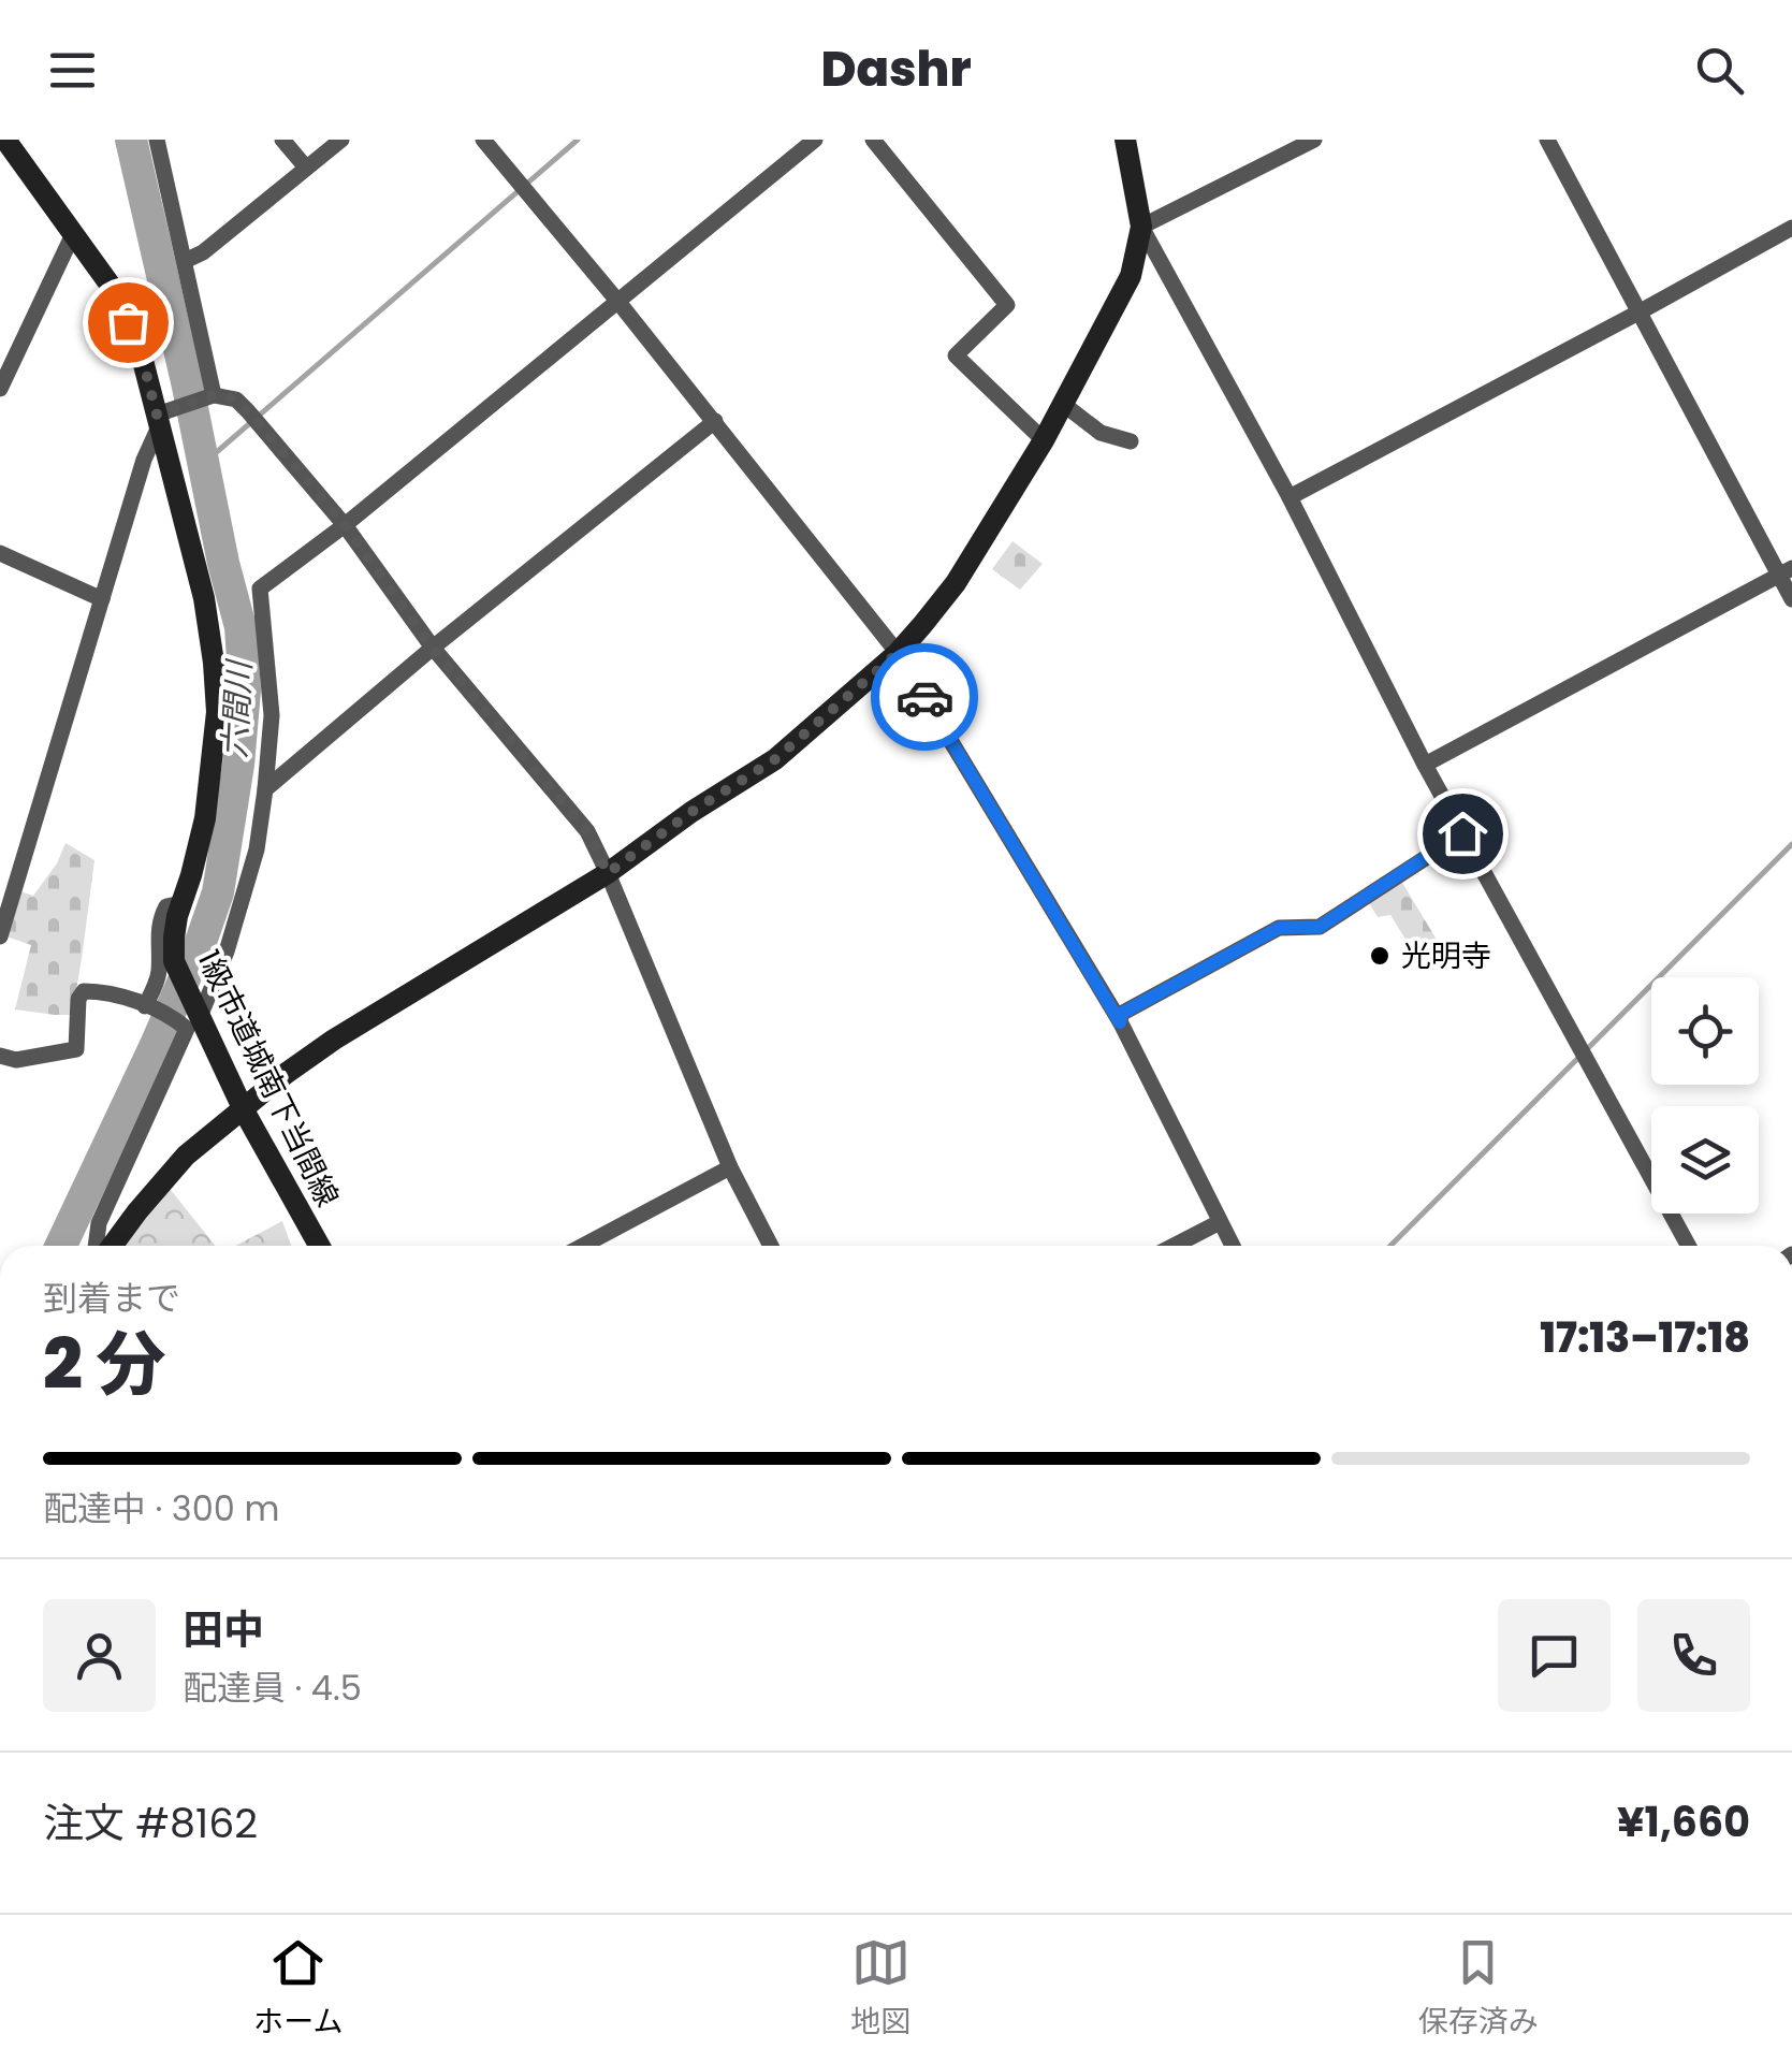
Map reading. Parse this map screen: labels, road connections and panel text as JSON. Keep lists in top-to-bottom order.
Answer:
{
  "streets": {
    "street": ["1級市道城南下当間線"]
  },
  "water": ["六間川"],
  "places": ["光明寺"],
  "page": {
    "header": "Dashr",
    "heading": ["2 分", "到着まで", "17:13–17:18"],
    "panel": [
      "田中",
      "配達員 · 4.5",
      "注文 #8162",
      "¥1,660"
    ],
    "bar": "配達中 · 300 m",
    "tabs": ["ホーム", "地図", "保存済み"]
  }
}
